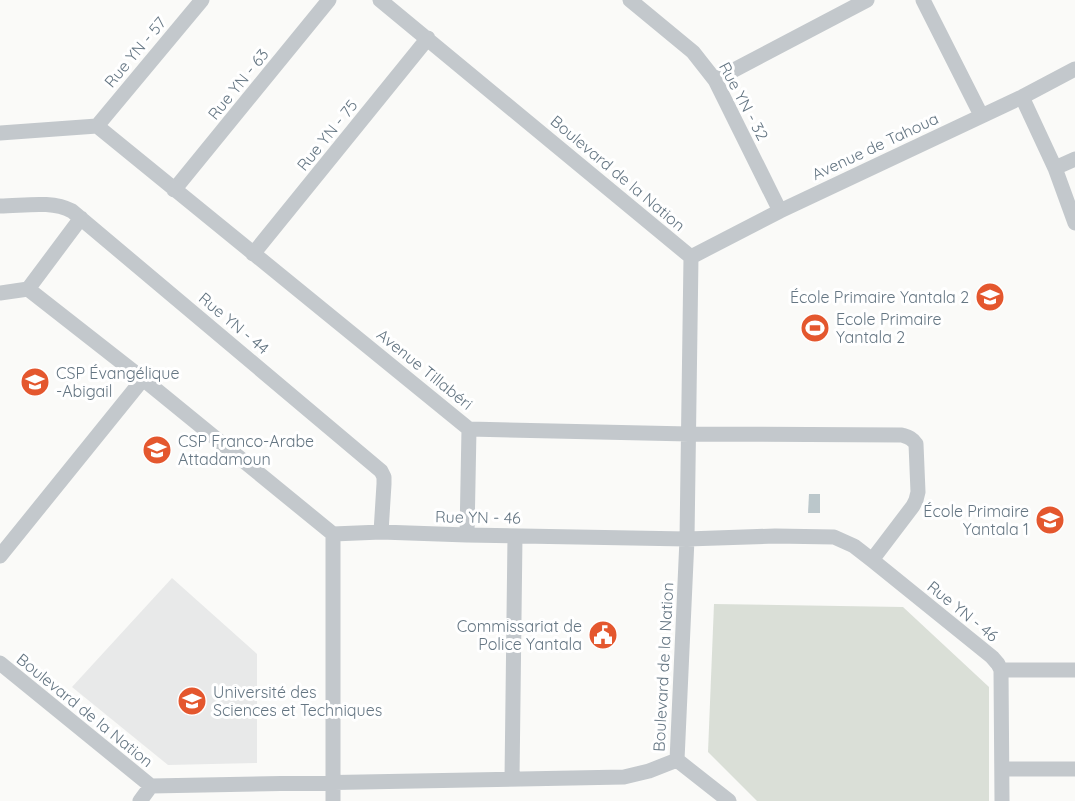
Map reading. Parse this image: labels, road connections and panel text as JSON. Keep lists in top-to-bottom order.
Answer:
{
  "streets": {
    "street": [
      "Rue YN - 57",
      "Rue YN - 63",
      "Rue YN - 32",
      "Rue YN - 75",
      "Avenue de Tahoua",
      "Boulevard de la Nation",
      "Rue YN - 44",
      "Avenue Tillabéri",
      "Rue YN - 46"
    ]
  },
  "crossings": [
    ["Rue YN - 57", "Avenue Tillabéri"],
    ["Rue YN - 63", "Avenue Tillabéri"],
    ["Rue YN - 32", "Avenue de Tahoua"],
    ["Rue YN - 75", "Boulevard de la Nation"],
    ["Rue YN - 75", "Avenue Tillabéri"],
    ["Avenue de Tahoua", "Boulevard de la Nation"],
    ["Boulevard de la Nation", "Avenue Tillabéri"],
    ["Boulevard de la Nation", "Rue YN - 46"],
    ["Rue YN - 44", "Rue YN - 46"],
    ["Avenue Tillabéri", "Rue YN - 46"]
  ],
  "places": {
    "school or university": [
      "École Primaire Yantala 2",
      "CSP Évangélique -Abigail",
      "CSP Franco-Arabe Attadamoun",
      "École Primaire Yantala 1",
      "Université des Sciences et Techniques"
    ],
    "sports": ["Ecole Primaire Yantala 2"],
    "public building": ["Commissariat de Police Yantala"]
  }
}
